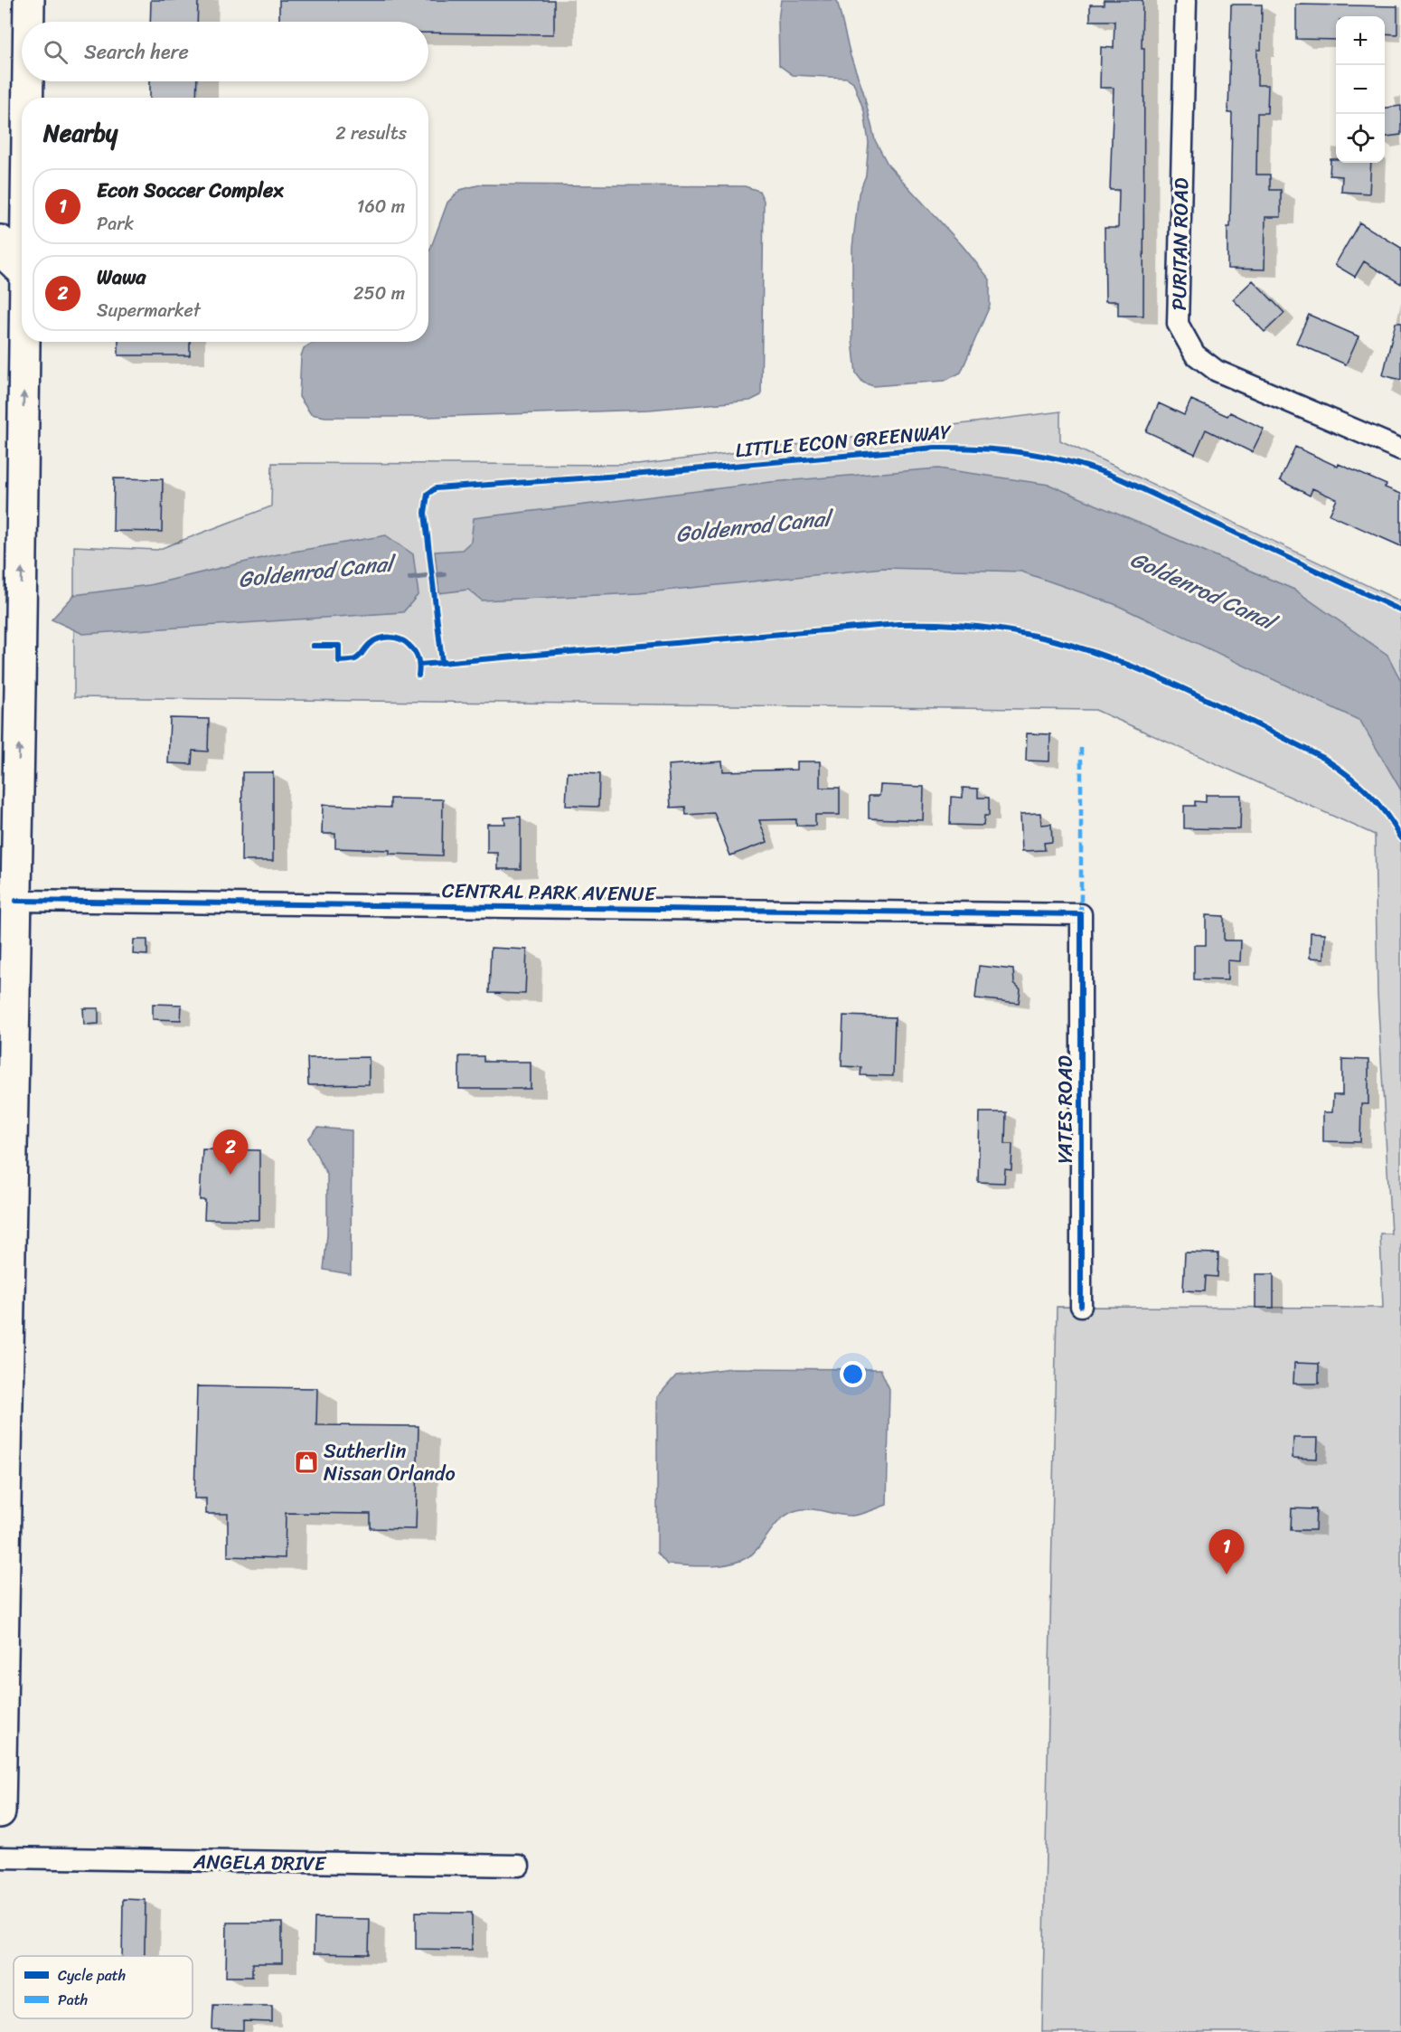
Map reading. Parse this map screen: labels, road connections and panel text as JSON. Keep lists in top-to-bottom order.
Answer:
{
  "streets": {
    "street": [
      "PURITAN ROAD",
      "CENTRAL PARK AVENUE",
      "YATES ROAD",
      "ANGELA DRIVE"
    ],
    "cycle path": ["LITTLE ECON GREENWAY"]
  },
  "crossings": [
    ["CENTRAL PARK AVENUE", "YATES ROAD"]
  ],
  "water": ["Goldenrod Canal"],
  "places": {
    "shop": ["Sutherlin Nissan Orlando"]
  },
  "legend": ["Cycle path", "Path"],
  "page": {
    "map_buttons": ["+", "−"],
    "search": "Search here",
    "heading": ["Nearby", "2 results"],
    "list": [
      {
        "mark": "1",
        "name": "Econ Soccer Complex",
        "note": "Park",
        "value": "160 m"
      },
      {
        "mark": "2",
        "name": "Wawa",
        "note": "Supermarket",
        "value": "250 m"
      }
    ],
    "pins": ["2", "1"]
  }
}
